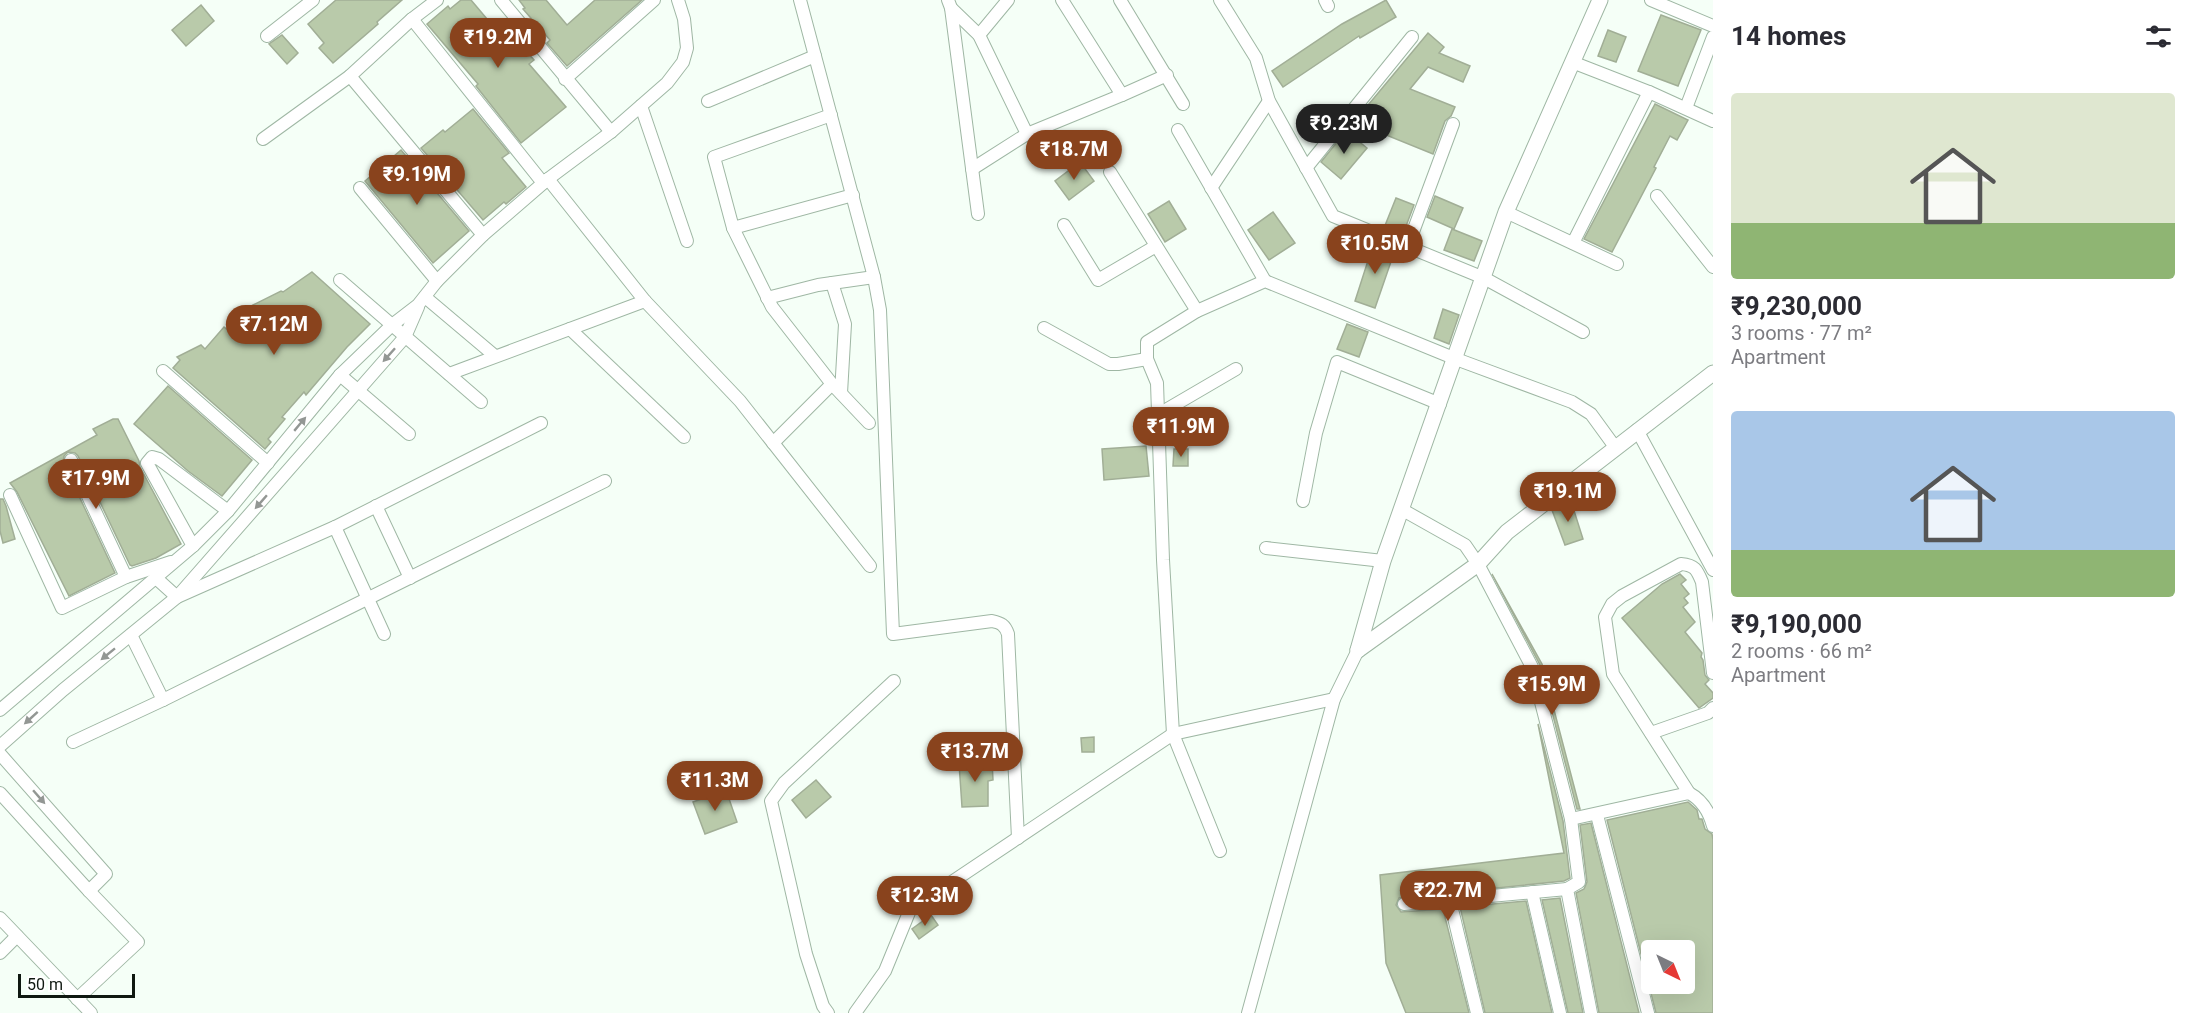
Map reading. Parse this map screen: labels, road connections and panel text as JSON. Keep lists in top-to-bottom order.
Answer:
{
  "scale_bar": "50 m",
  "north": "bottom right",
  "page": {
    "heading": "14 homes",
    "price": [
      "₹19.2M",
      "₹9.23M",
      "₹18.7M",
      "₹9.19M",
      "₹10.5M",
      "₹7.12M",
      "₹11.9M",
      "₹17.9M",
      "₹19.1M",
      "₹15.9M",
      "₹13.7M",
      "₹11.3M",
      "₹22.7M",
      "₹12.3M"
    ],
    "list": [
      {
        "name": "₹9,230,000",
        "note": "3 rooms · 77 m² · Apartment"
      },
      {
        "name": "₹9,190,000",
        "note": "2 rooms · 66 m² · Apartment"
      }
    ],
    "scale": "50 m"
  }
}
